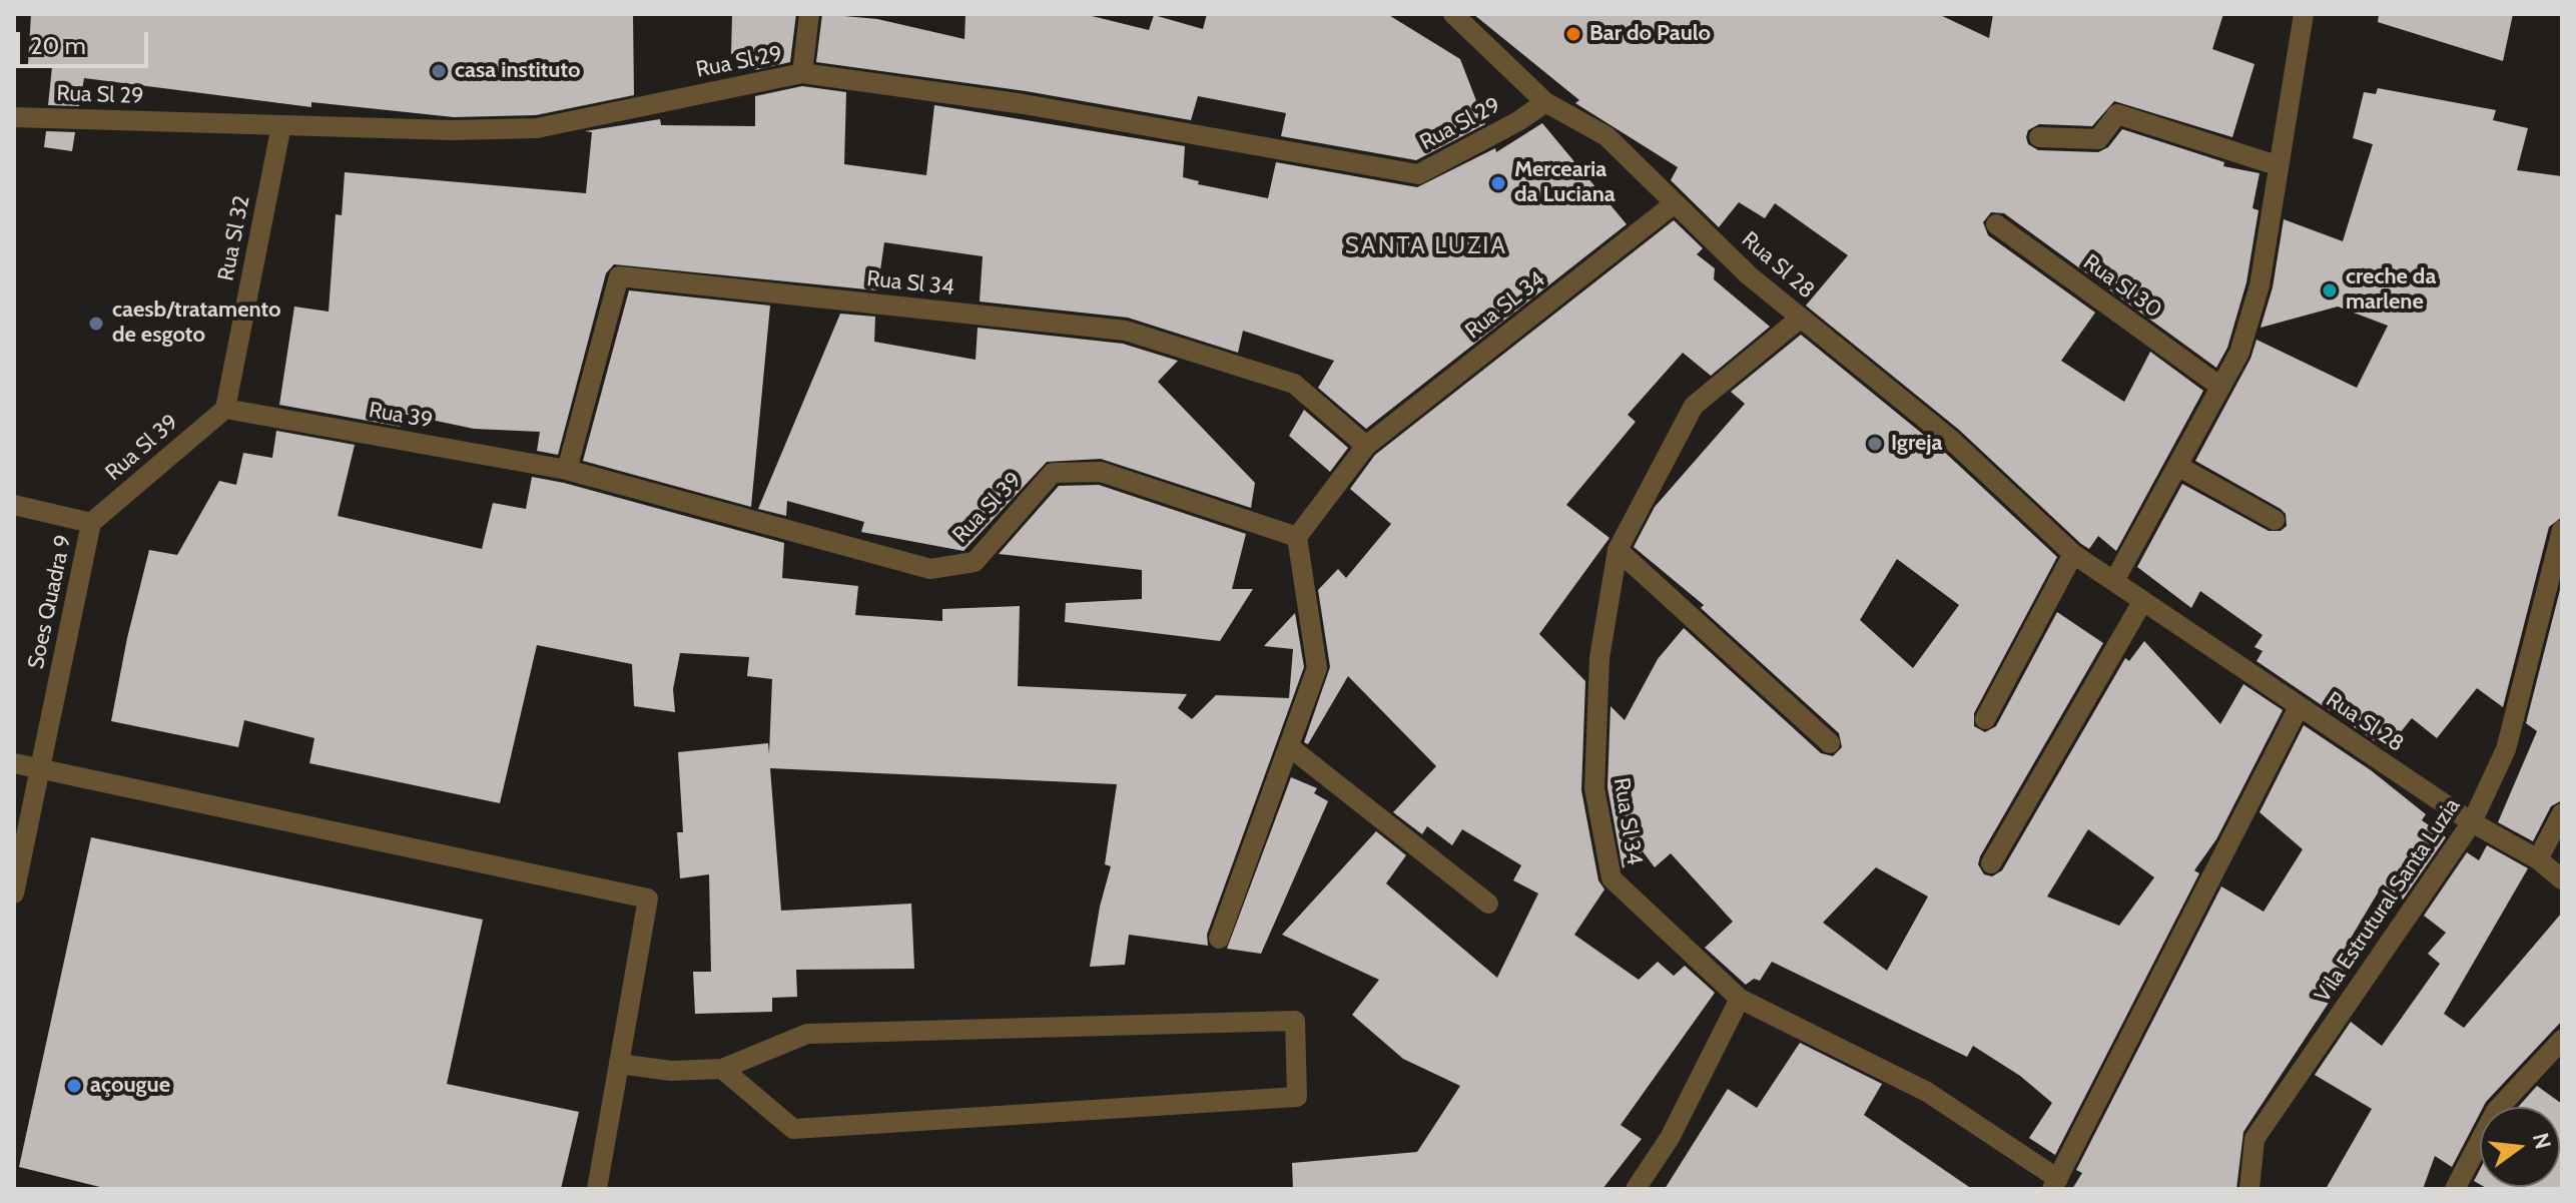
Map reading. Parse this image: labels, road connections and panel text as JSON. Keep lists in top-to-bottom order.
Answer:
{
  "streets": {
    "street": [
      "Rua Sl 29",
      "Rua Sl 32",
      "Rua Sl 28",
      "Rua Sl 34",
      "Rua Sl 30",
      "Rua SL 34",
      "Rua 39",
      "Rua Sl 39",
      "Soes Quadra 9",
      "Vila Estrutural Santa Luzia"
    ]
  },
  "crossings": [
    ["Rua Sl 29", "Rua Sl 32"],
    ["Rua Sl 29", "Rua Sl 28"],
    ["Rua Sl 32", "Rua 39"],
    ["Rua Sl 32", "Rua Sl 39"],
    ["Rua Sl 28", "Rua Sl 34"],
    ["Rua Sl 28", "Rua SL 34"],
    ["Rua Sl 28", "Vila Estrutural Santa Luzia"],
    ["Rua Sl 34", "Rua SL 34"],
    ["Rua Sl 34", "Rua 39"],
    ["Rua Sl 34", "Rua Sl 39"],
    ["Rua SL 34", "Rua Sl 39"],
    ["Rua 39", "Rua Sl 39"],
    ["Rua Sl 39", "Soes Quadra 9"]
  ],
  "districts": ["SANTA LUZIA"],
  "places": [
    "Bar do Paulo",
    "casa instituto",
    "Mercearia da Luciana",
    "creche da marlene",
    "caesb/tratamento de esgoto",
    "Igreja",
    "açougue"
  ],
  "scale_bar": "20 m",
  "north": "right"
}
